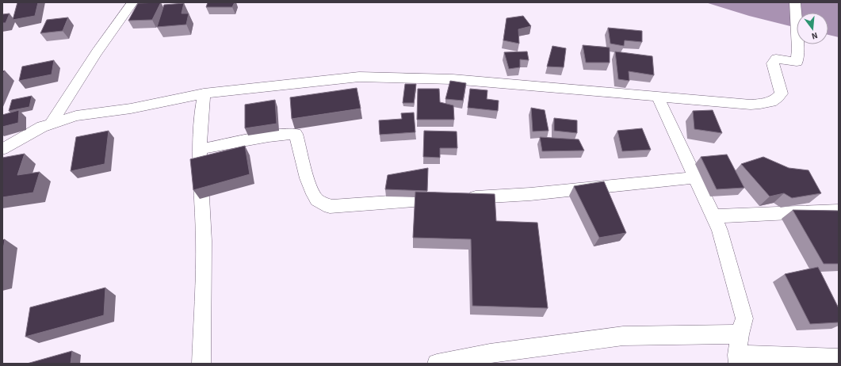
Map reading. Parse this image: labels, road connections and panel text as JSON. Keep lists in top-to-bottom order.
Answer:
{
  "north": "bottom"
}
